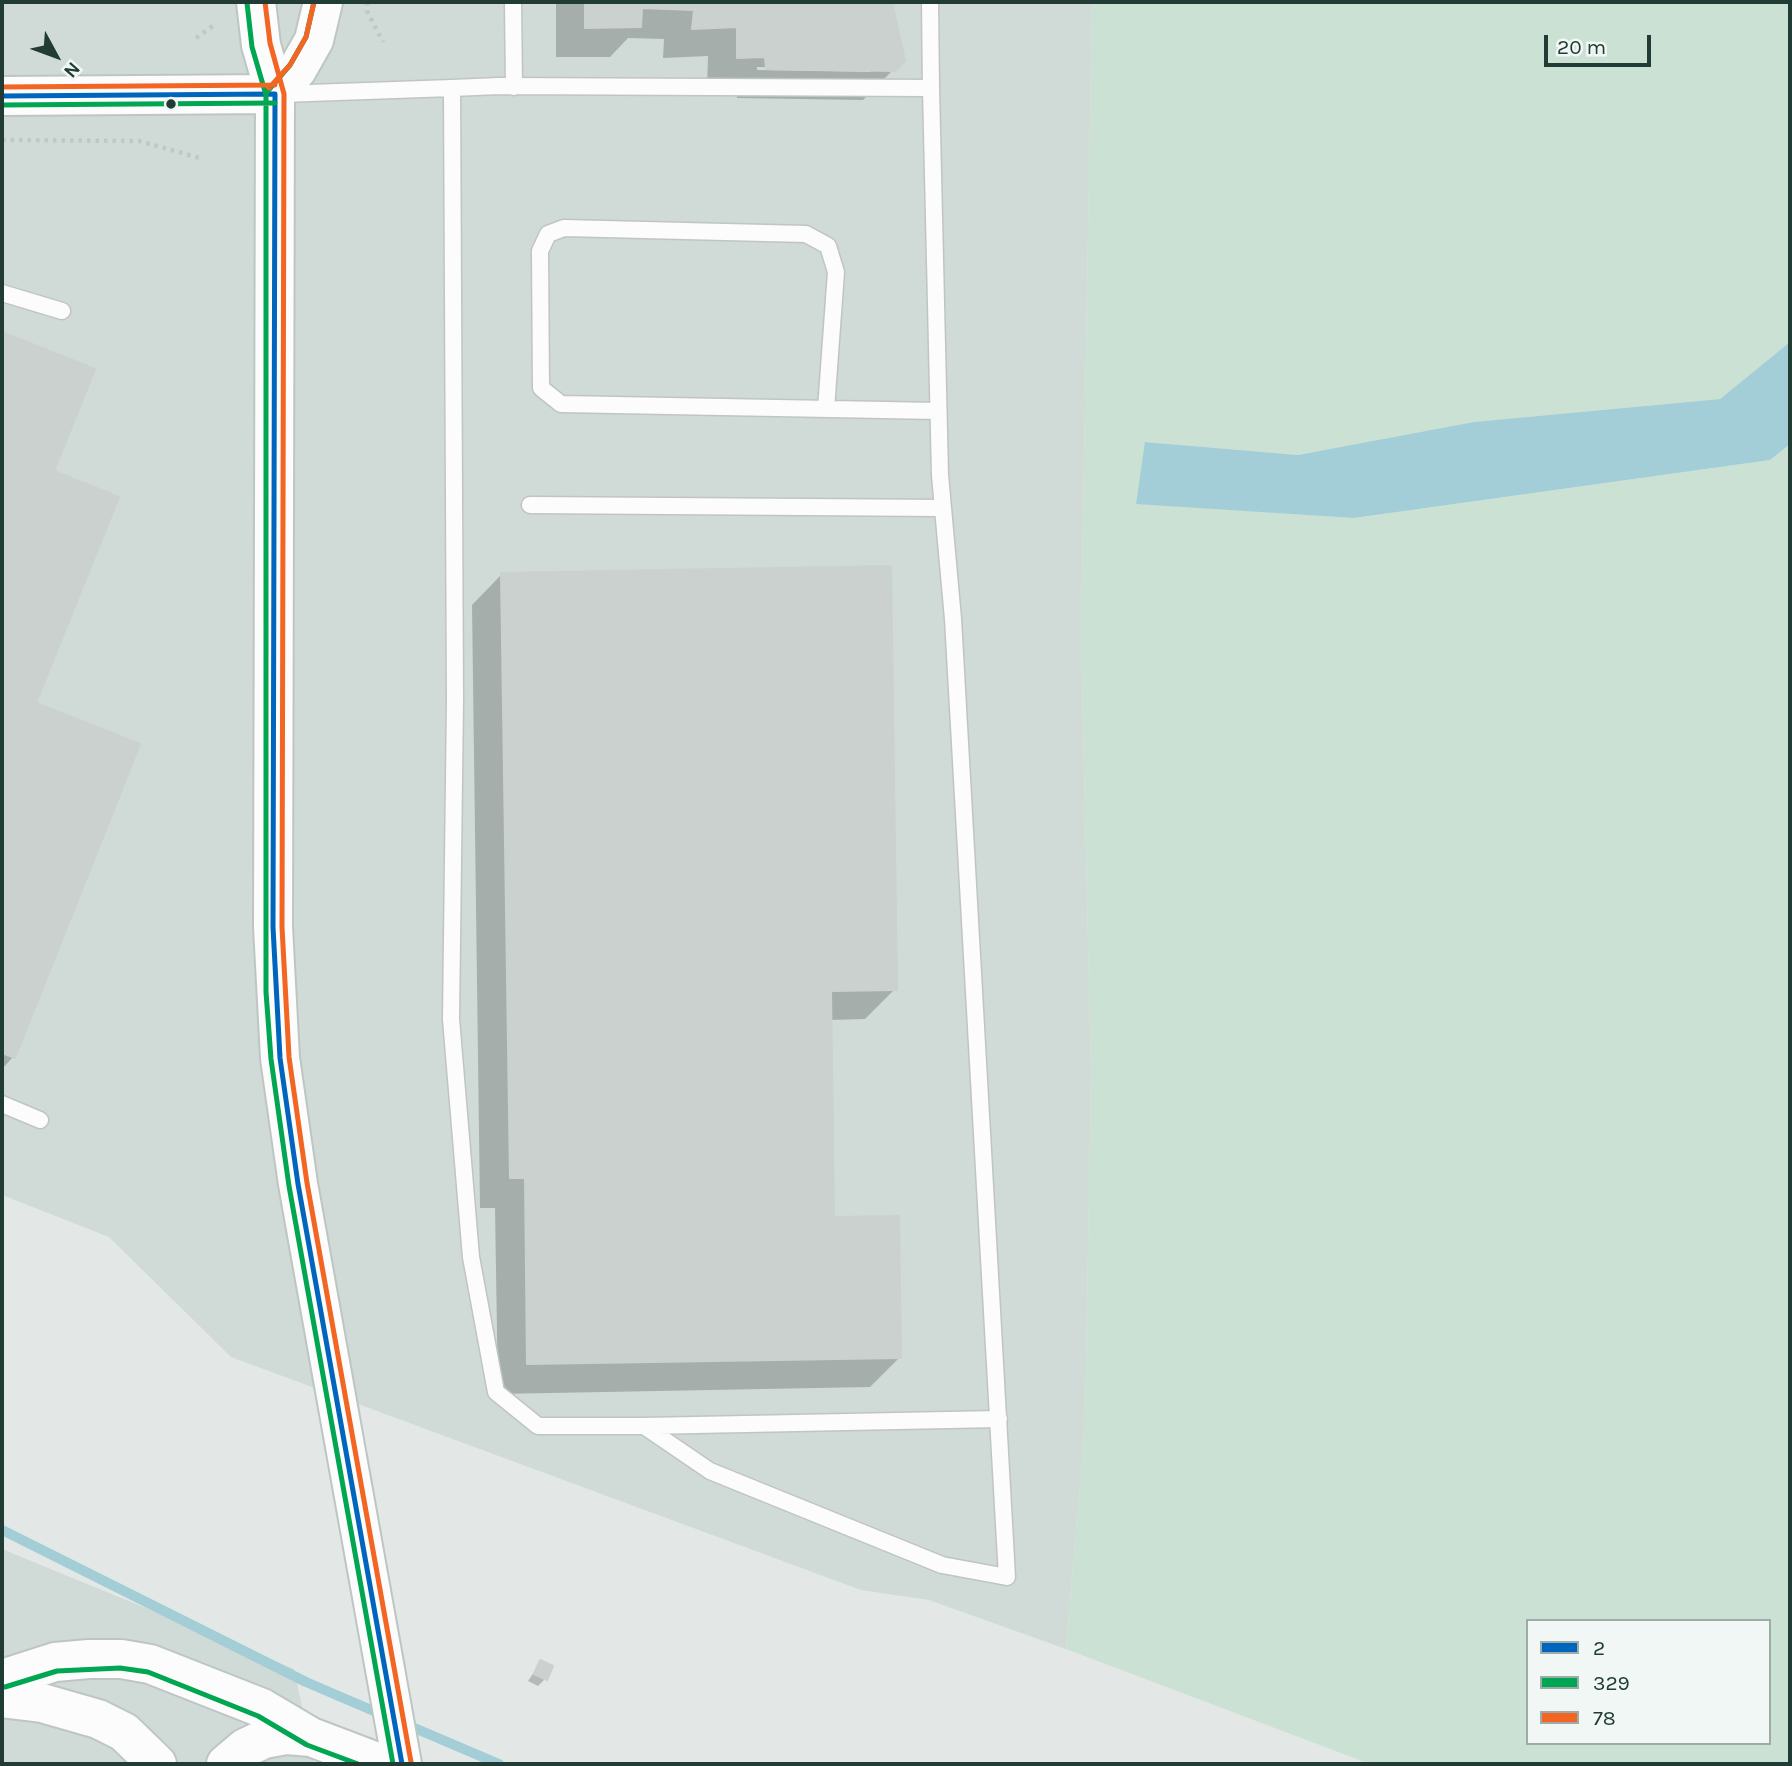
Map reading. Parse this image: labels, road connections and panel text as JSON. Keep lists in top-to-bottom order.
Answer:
{
  "lines": ["transit line 329", "transit line 78", "transit line 2"],
  "legend": ["2", "329", "78"],
  "scale_bar": "20 m",
  "north": "bottom right"
}
